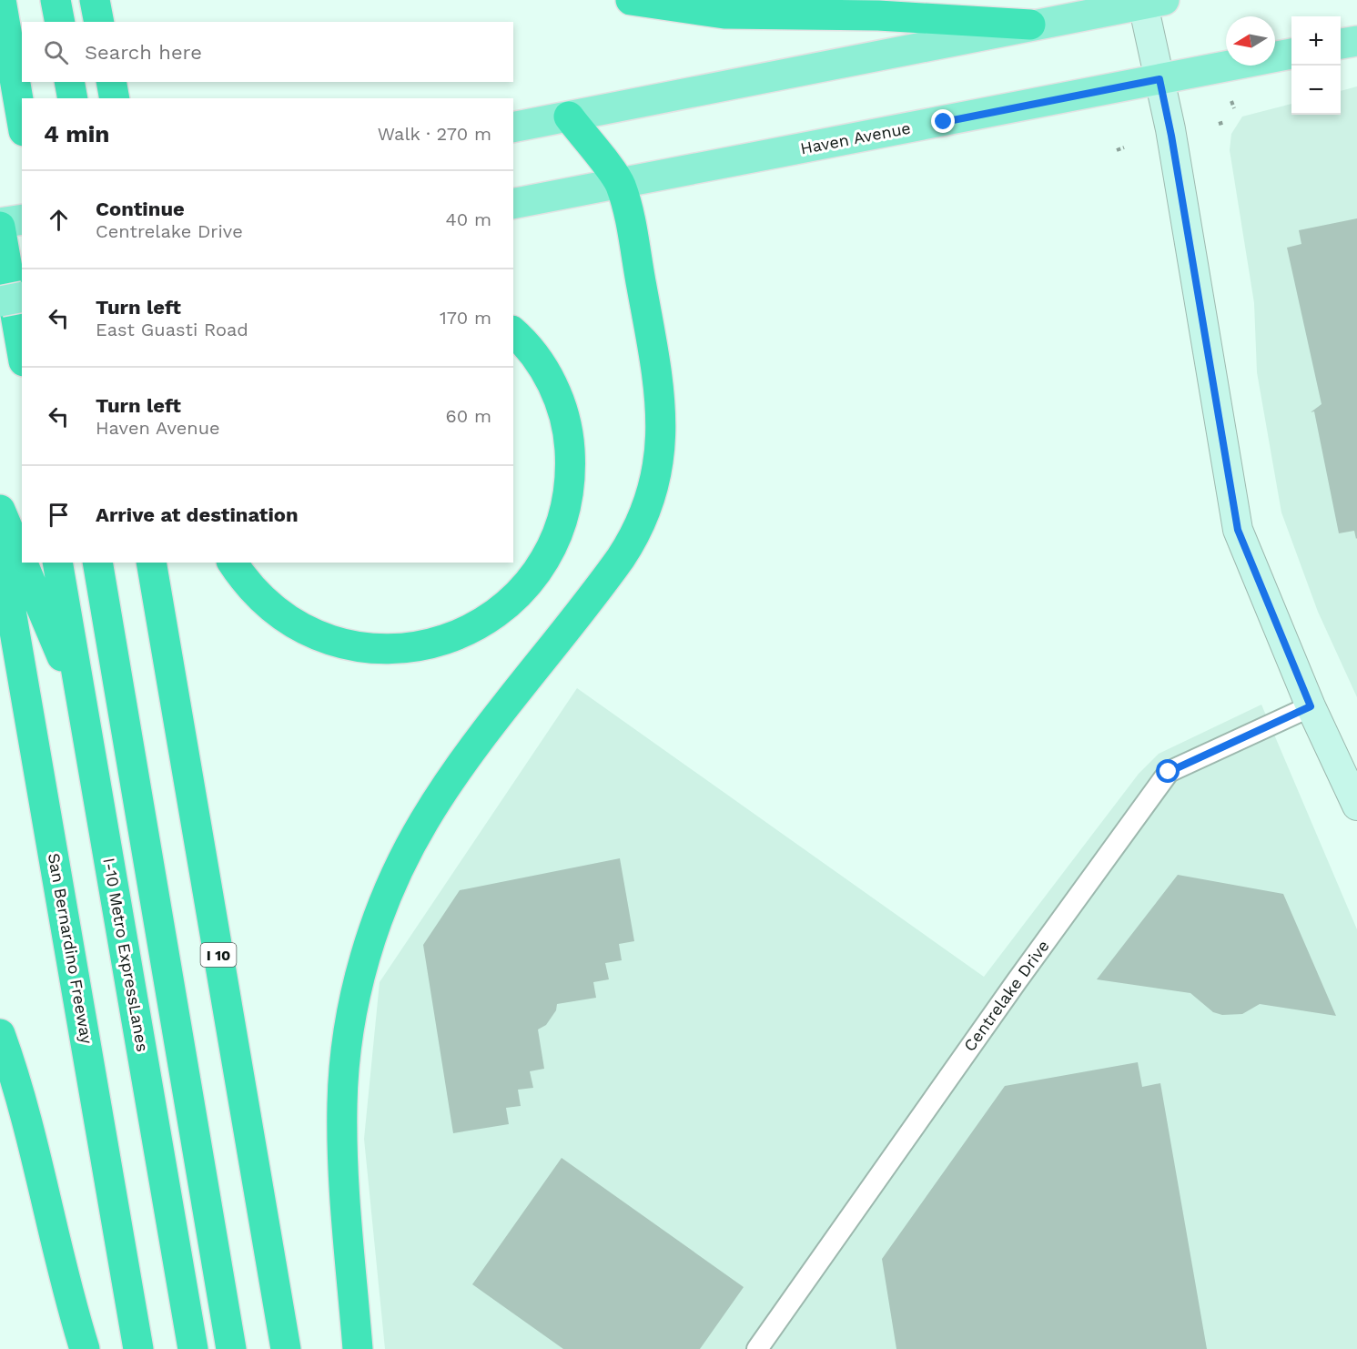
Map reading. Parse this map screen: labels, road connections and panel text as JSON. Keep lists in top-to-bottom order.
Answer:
{
  "streets": {
    "highway": ["San Bernardino Freeway", "I-10 Metro ExpressLanes", "I 10"],
    "main road": ["Haven Avenue"],
    "street": ["Centrelake Drive"]
  },
  "north": "left",
  "page": {
    "map_buttons": ["+", "−"],
    "search": "Search here",
    "heading": ["4 min", "Walk · 270 m"],
    "list": [
      ["Continue", "Centrelake Drive", "40 m"],
      ["Turn left", "East Guasti Road", "170 m"],
      ["Turn left", "Haven Avenue", "60 m"],
      "Arrive at destination"
    ]
  }
}
